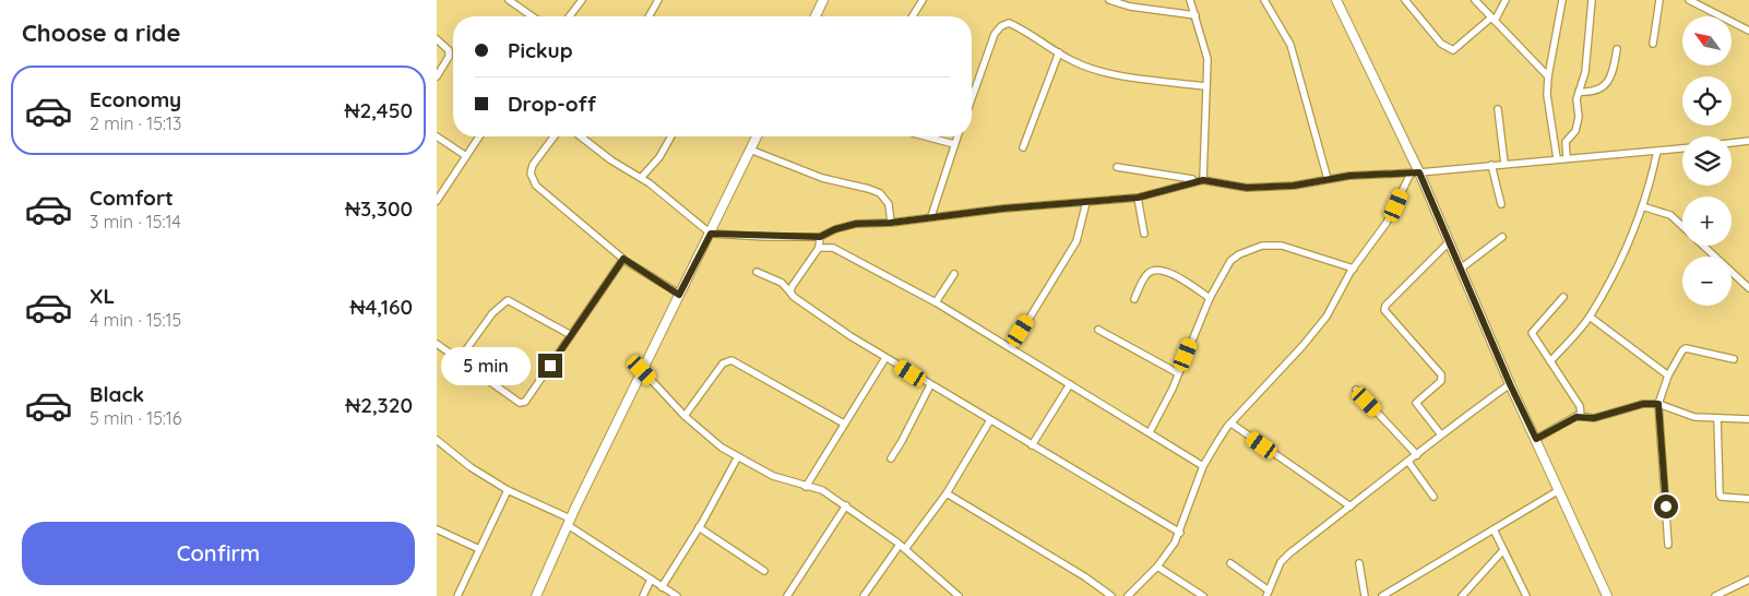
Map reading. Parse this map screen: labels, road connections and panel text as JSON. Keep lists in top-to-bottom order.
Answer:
{
  "north": "top left",
  "page": {
    "heading": "Choose a ride",
    "map_buttons": ["+", "−"],
    "banner": ["Pickup", "Drop-off"],
    "list": [
      {
        "name": "Economy",
        "note": "2 min · 15:13",
        "value": "₦2,450"
      },
      {
        "name": "Comfort",
        "note": "3 min · 15:14",
        "value": "₦3,300"
      },
      {
        "name": "XL",
        "note": "4 min · 15:15",
        "value": "₦4,160"
      },
      {
        "name": "Black",
        "note": "5 min · 15:16",
        "value": "₦2,320"
      }
    ],
    "bubble": "5 min",
    "buttons": "Confirm"
  }
}
